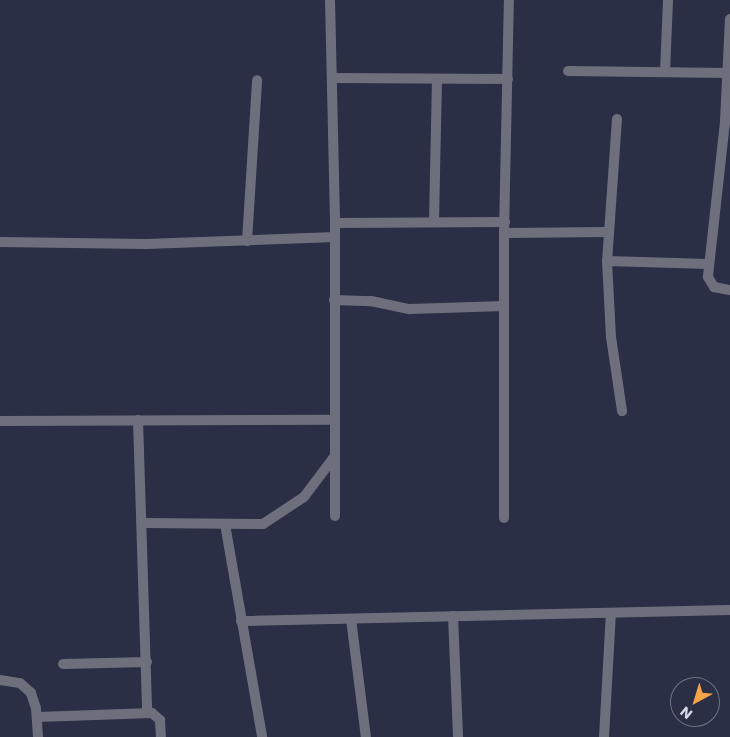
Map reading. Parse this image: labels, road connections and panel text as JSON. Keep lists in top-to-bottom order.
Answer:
{
  "north": "bottom left"
}
